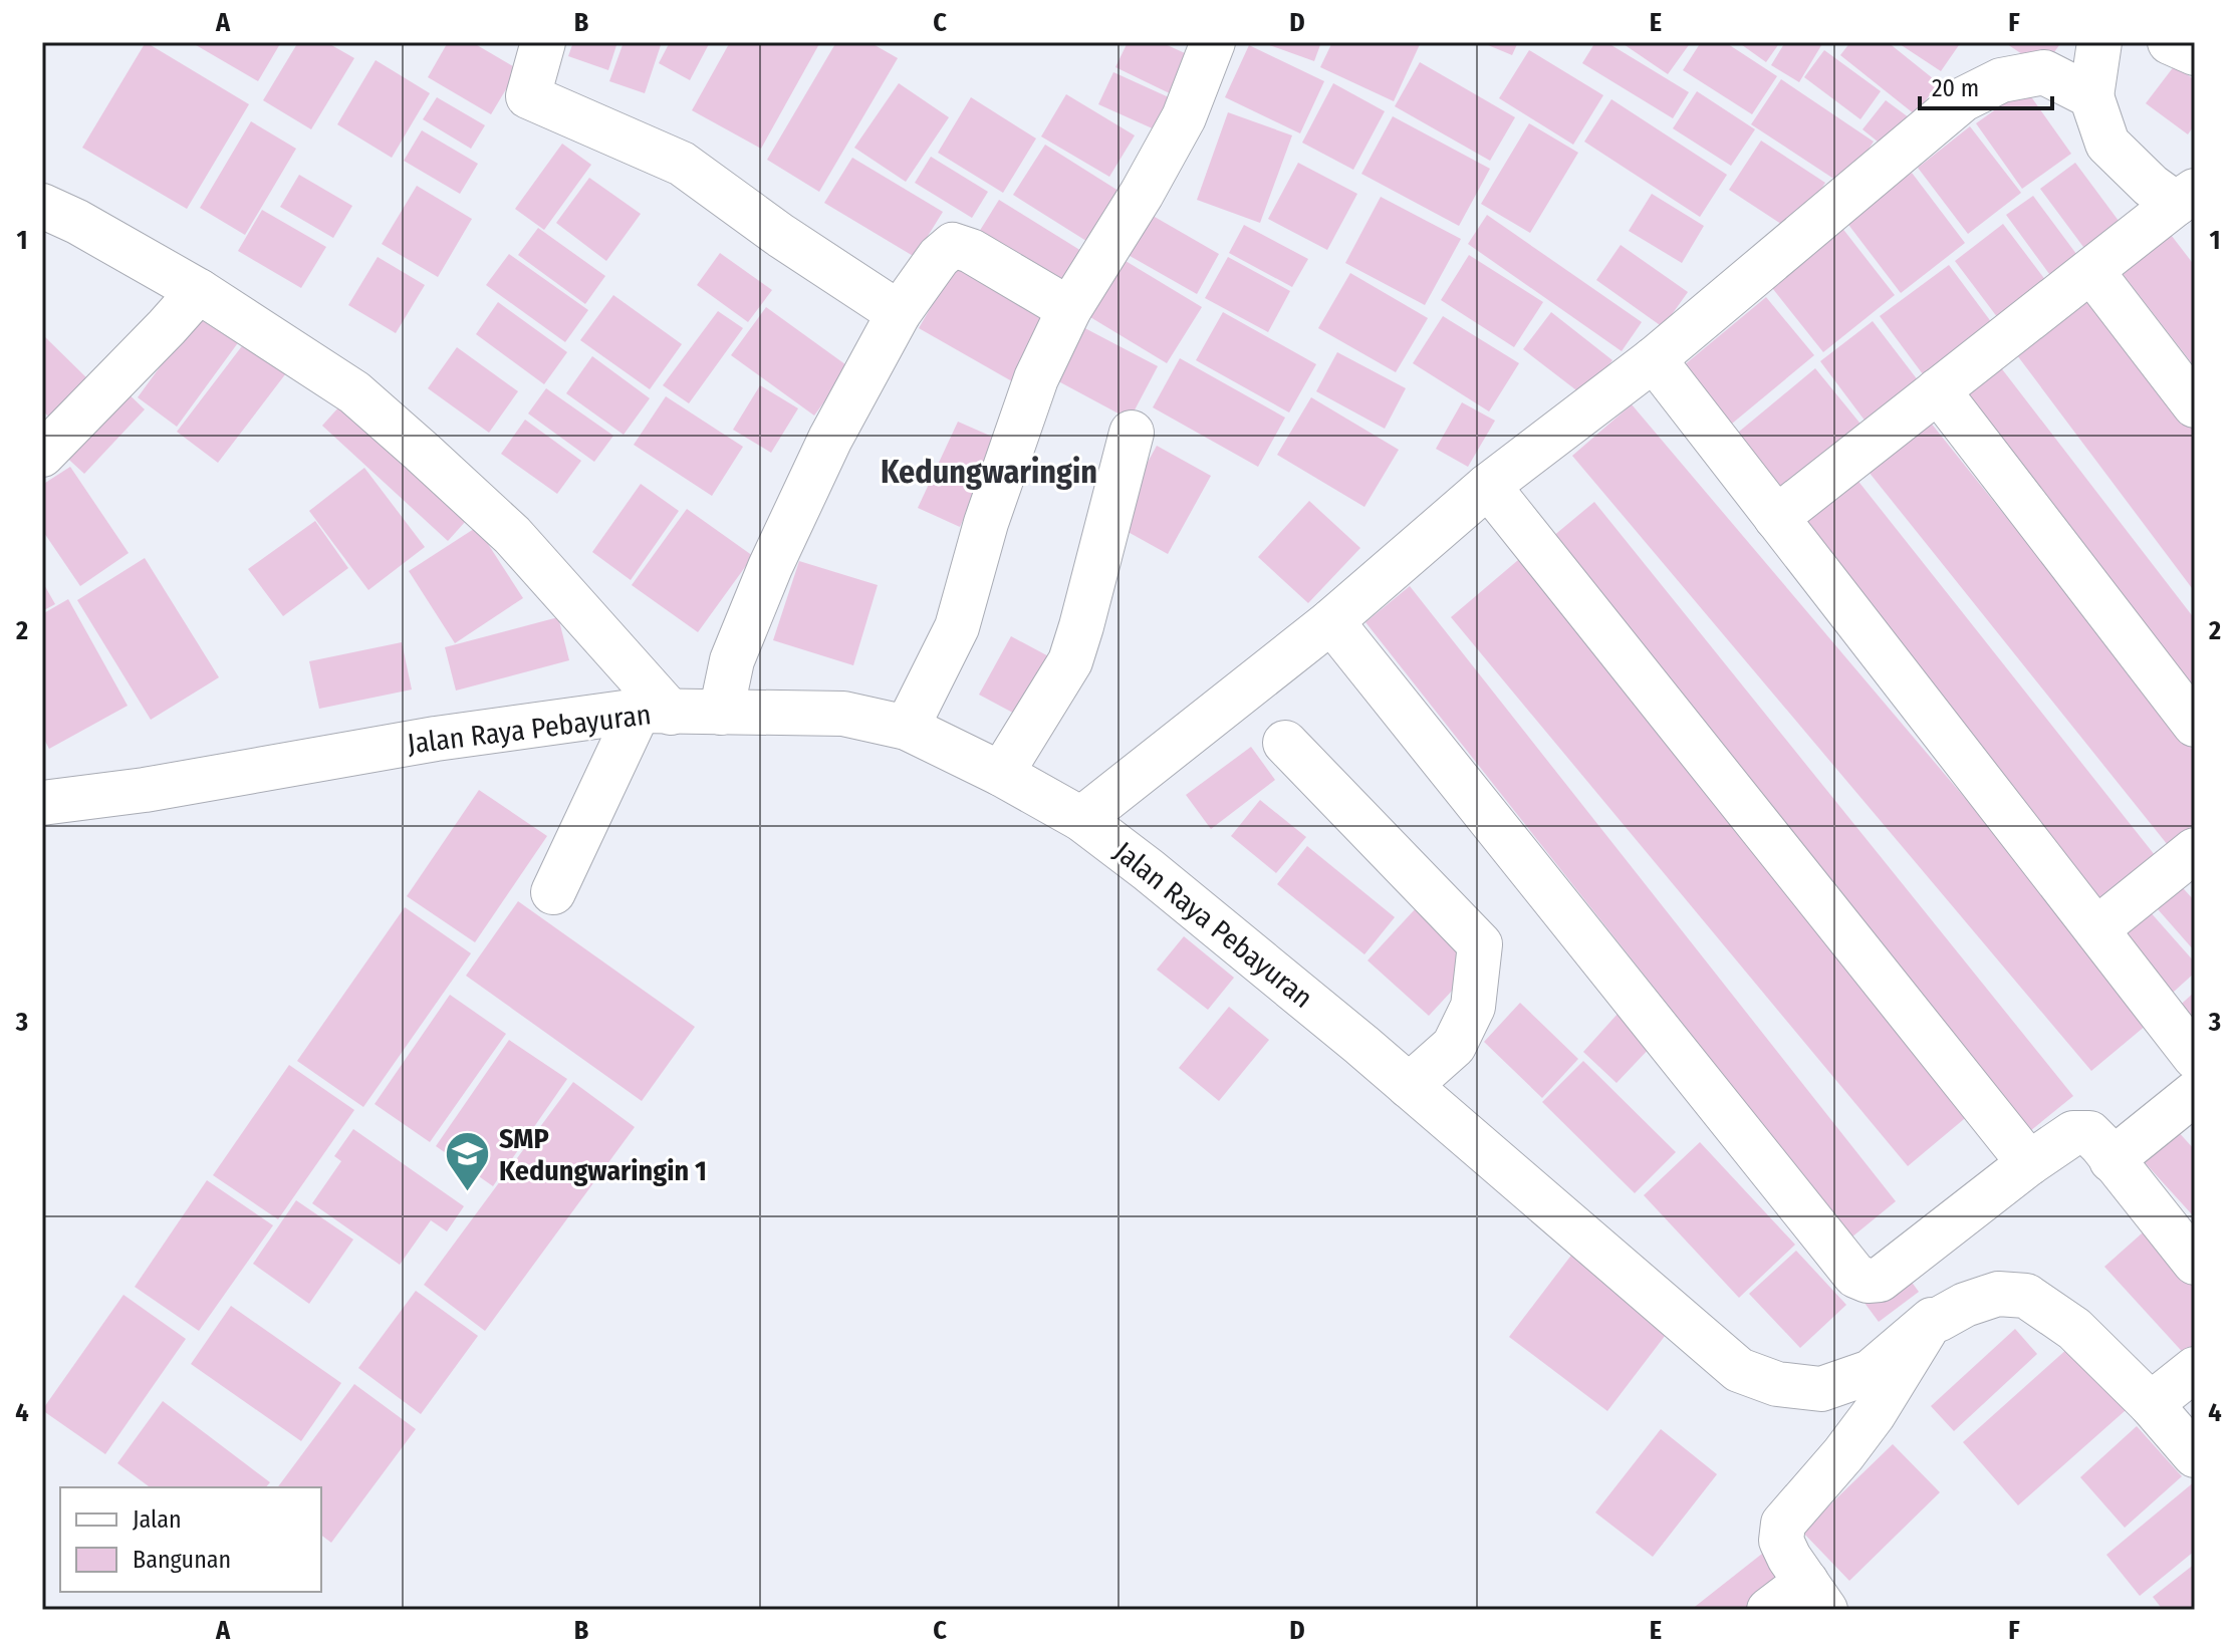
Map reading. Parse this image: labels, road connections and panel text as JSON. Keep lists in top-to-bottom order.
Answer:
{
  "streets": {
    "street": ["Jalan Raya Pebayuran"]
  },
  "districts": ["Kedungwaringin"],
  "places": {
    "school or university": ["SMP Kedungwaringin 1"]
  },
  "legend": ["Jalan", "Bangunan"],
  "scale_bar": "20 m",
  "grid": {
    "columns": [
      "A",
      "B",
      "C",
      "D",
      "E",
      "F"
    ],
    "rows": [
      "1",
      "2",
      "3",
      "4"
    ]
  }
}
